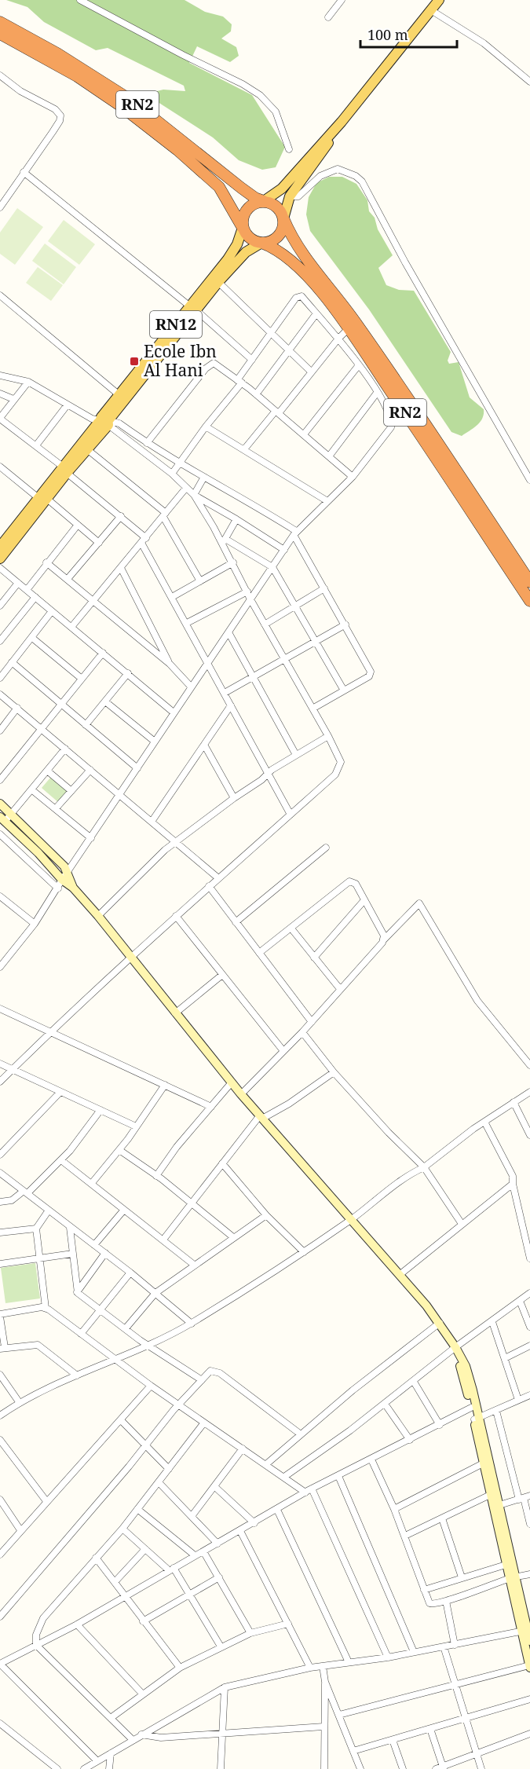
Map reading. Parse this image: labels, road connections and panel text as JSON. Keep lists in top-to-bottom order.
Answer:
{
  "streets": {
    "highway": ["RN2"],
    "main road": ["RN12"]
  },
  "crossings": [
    ["RN2", "RN12"]
  ],
  "places": {
    "transit": ["Ecole Ibn Al Hani"]
  },
  "scale_bar": "100 m"
}
